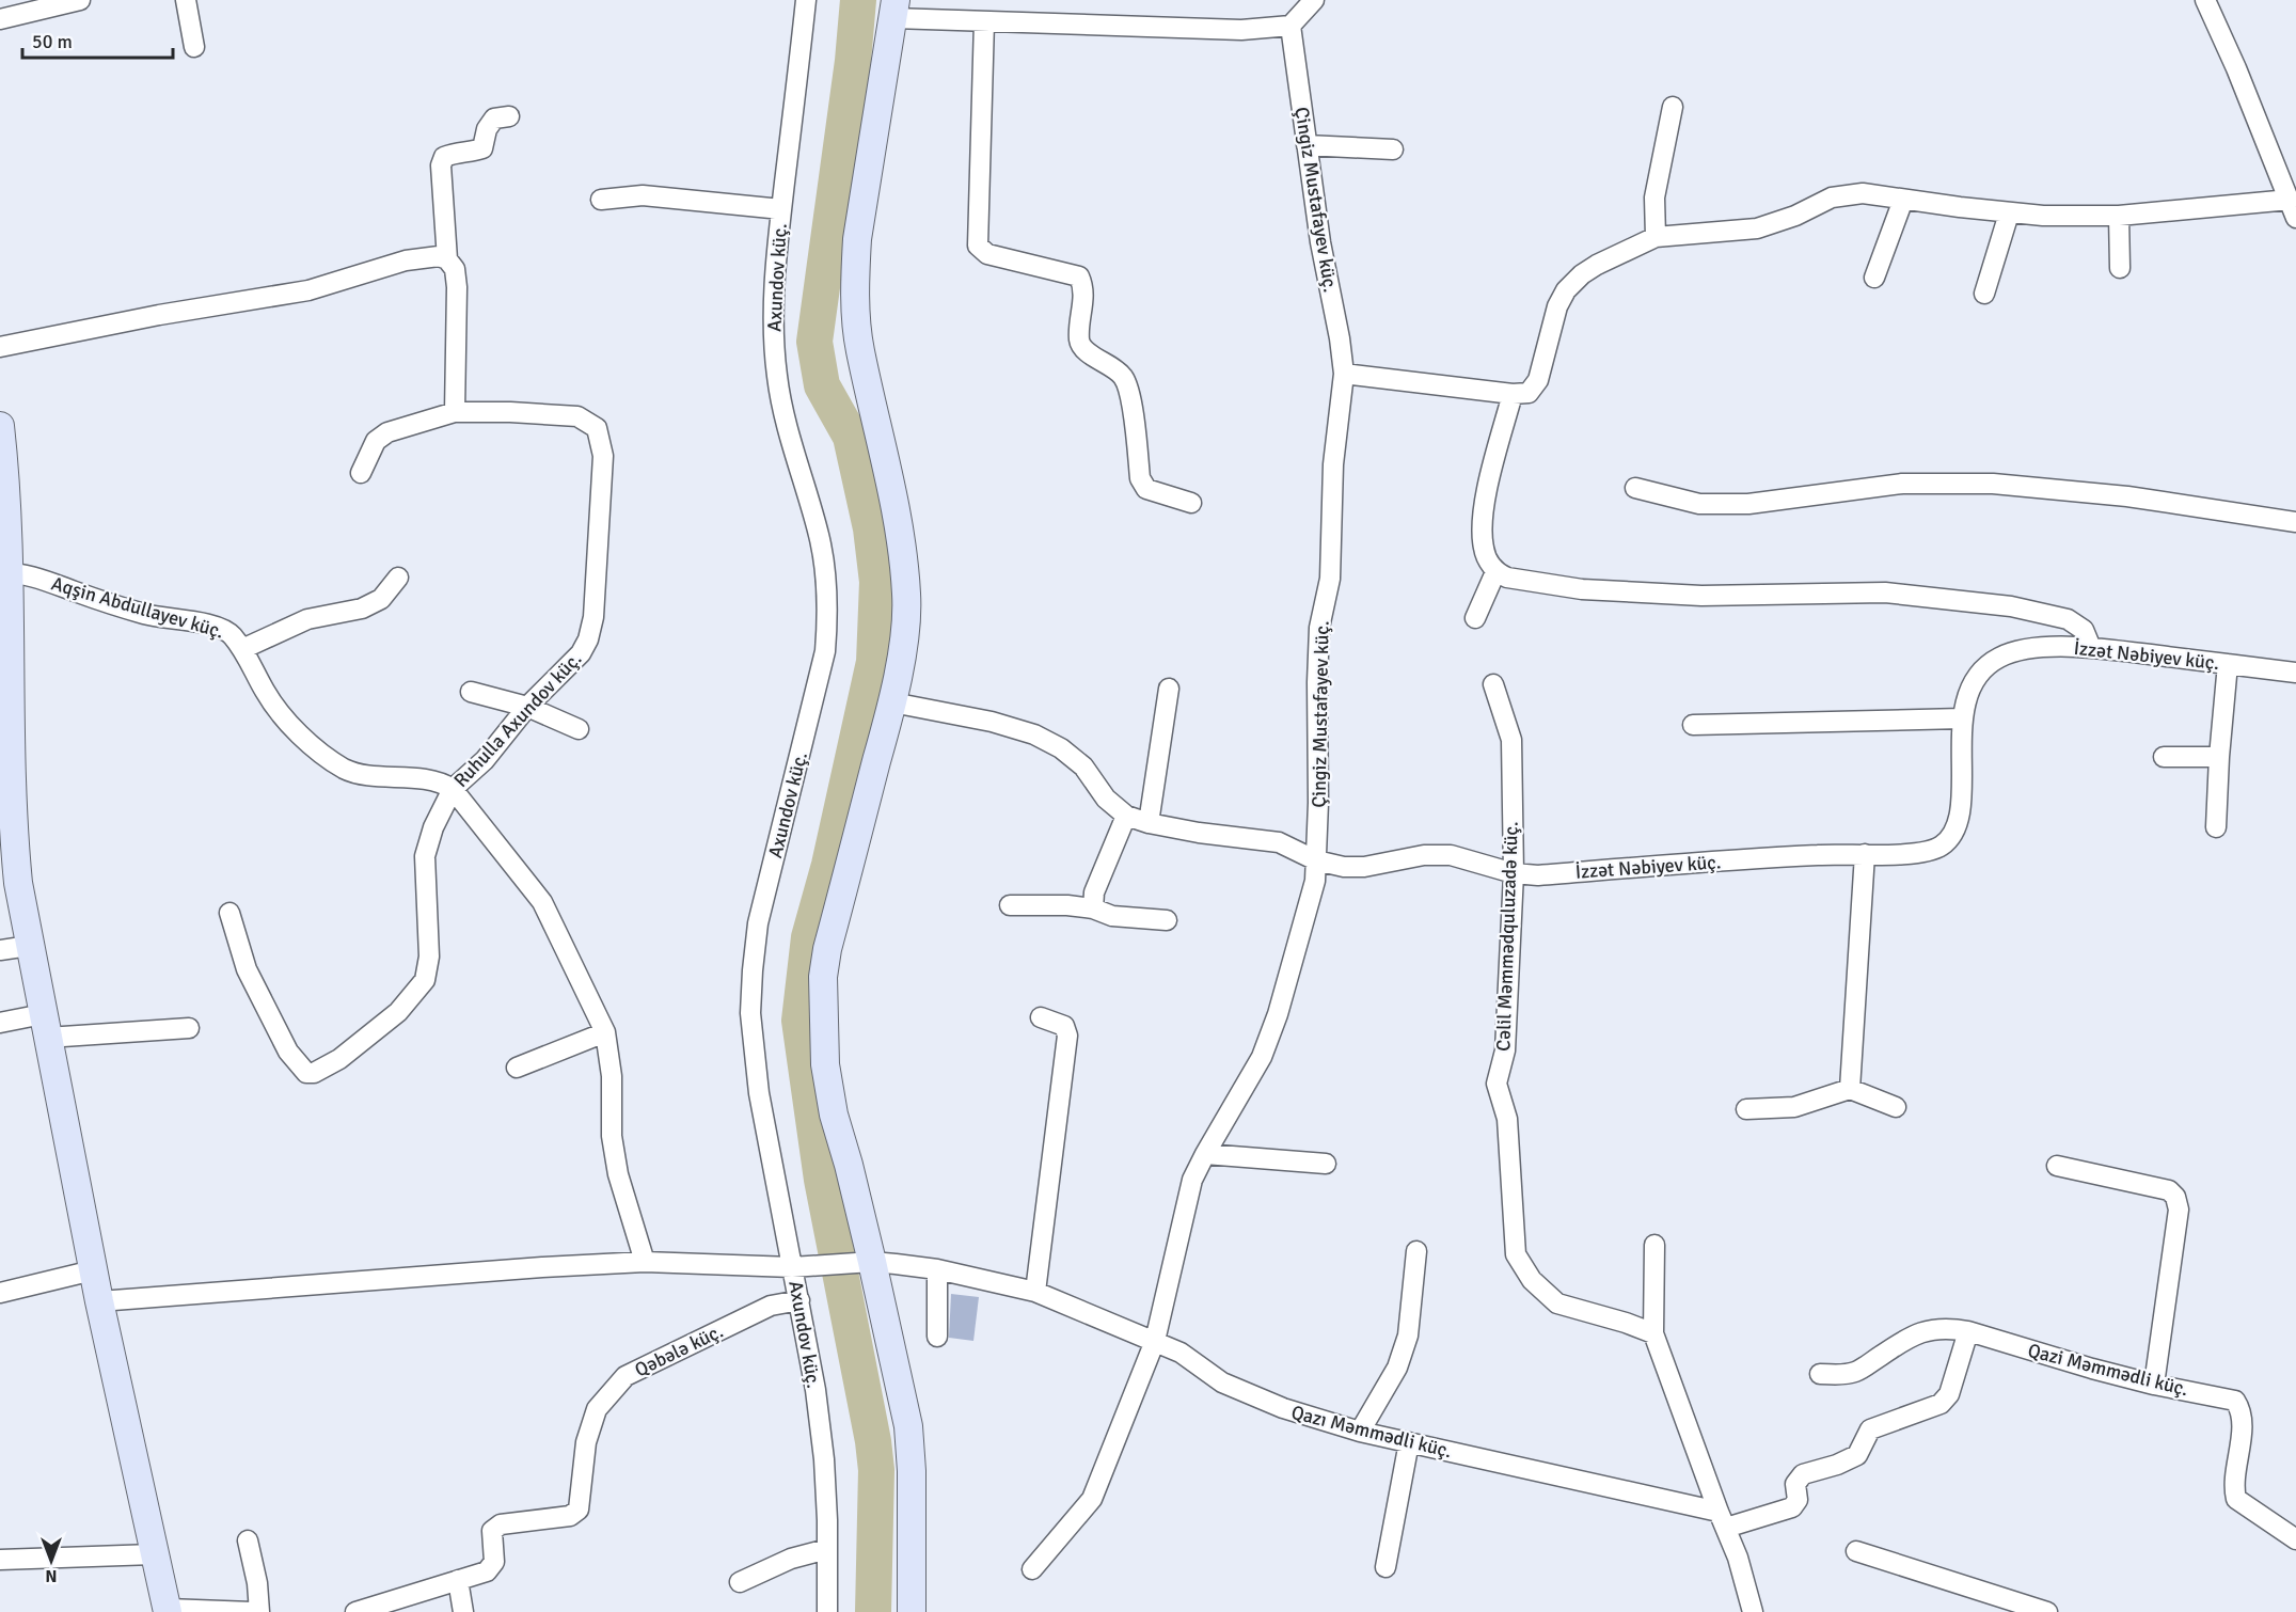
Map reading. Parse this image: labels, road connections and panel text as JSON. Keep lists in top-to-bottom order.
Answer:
{
  "streets": {
    "street": [
      "Çingiz Mustafayev küç.",
      "Axundov küç.",
      "Aqşin Abdullayev küç.",
      "İzzət Nəbiyev küç.",
      "Ruhulla Axundov küç.",
      "Cəlil Məmmədquluzadə küç.",
      "Qəbələ küç.",
      "Qazi Məmmədli küç.",
      "Qazı Məmmədli küç."
    ]
  },
  "crossings": [
    ["Çingiz Mustafayev küç.", "İzzət Nəbiyev küç."],
    ["Çingiz Mustafayev küç.", "Qazı Məmmədli küç."],
    ["Axundov küç.", "Qəbələ küç."],
    ["Axundov küç.", "Qazı Məmmədli küç."],
    ["Aqşin Abdullayev küç.", "Ruhulla Axundov küç."],
    ["İzzət Nəbiyev küç.", "Cəlil Məmmədquluzadə küç."]
  ],
  "scale_bar": "50 m",
  "north": "bottom"
}
